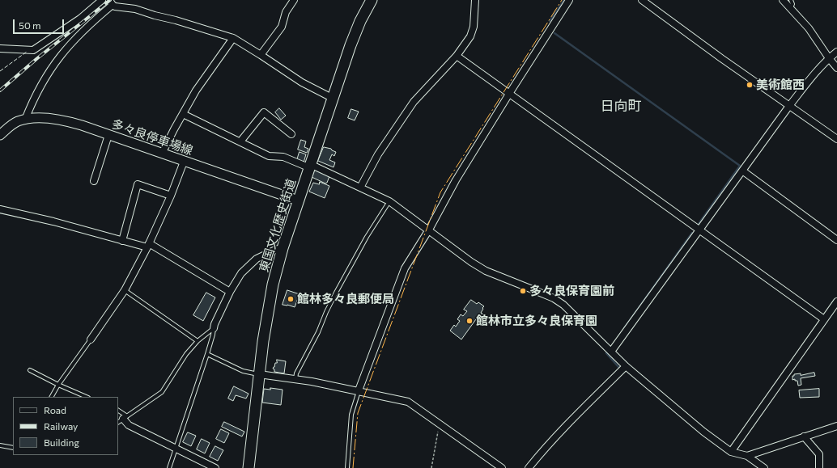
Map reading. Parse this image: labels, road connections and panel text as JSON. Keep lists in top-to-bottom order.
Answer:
{
  "streets": {
    "highway": ["東国文化歴史街道"],
    "main road": ["多々良停車場線"]
  },
  "crossings": [
    ["多々良停車場線", "東国文化歴史街道"]
  ],
  "districts": ["日向町"],
  "places": [
    "美術館西",
    "多々良保育園前",
    "館林多々良郵便局",
    "館林市立多々良保育園"
  ],
  "legend": ["Road", "Railway", "Building"],
  "scale_bar": "50 m"
}
